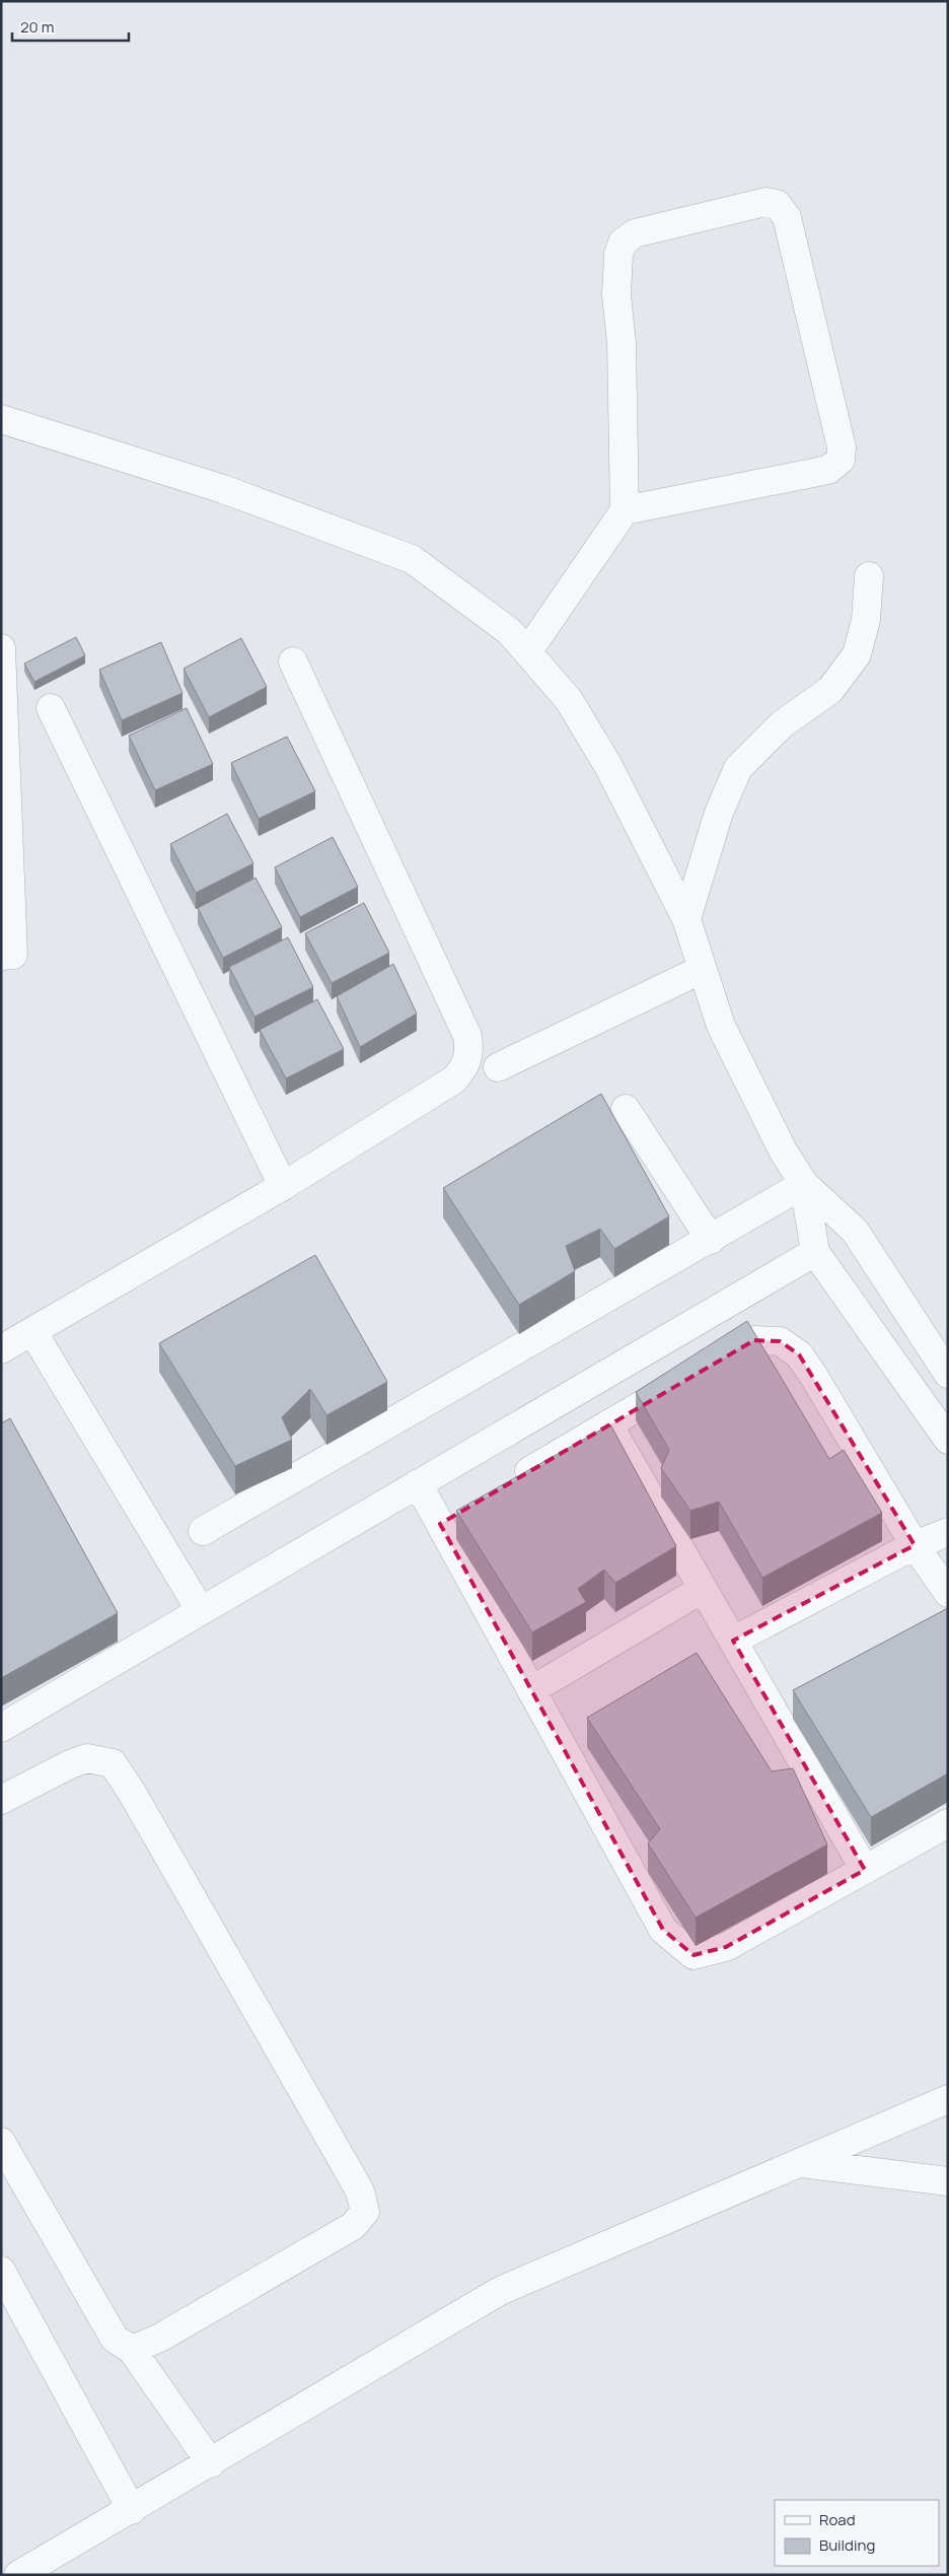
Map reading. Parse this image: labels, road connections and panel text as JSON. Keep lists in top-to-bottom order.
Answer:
{
  "legend": ["Road", "Building"],
  "scale_bar": "20 m"
}
